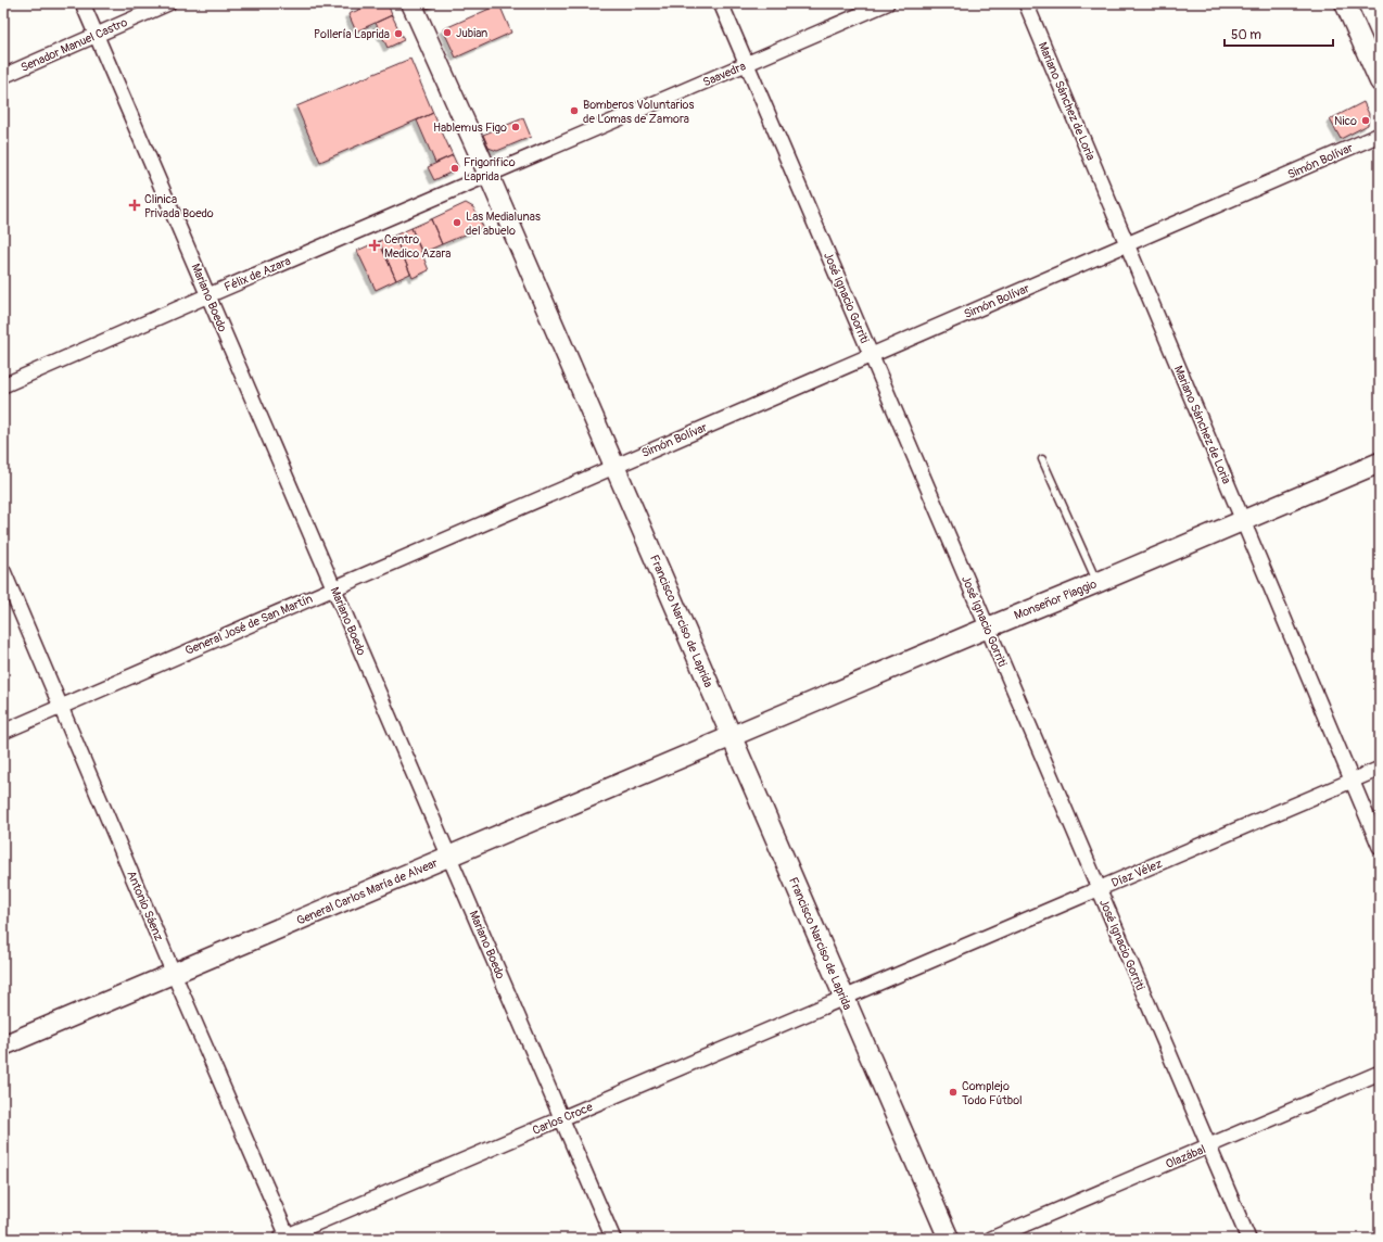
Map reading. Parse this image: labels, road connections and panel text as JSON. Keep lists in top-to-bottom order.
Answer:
{
  "streets": {
    "street": [
      "Senador Manuel Castro",
      "Saavedra",
      "Mariano Sánchez de Loria",
      "Simón Bolívar",
      "Félix de Azara",
      "Mariano Boedo",
      "José Ignacio Gorriti",
      "Monseñor Piaggio",
      "Francisco Narciso de Laprida",
      "General José de San Martín",
      "Díaz Vélez",
      "General Carlos María de Alvear",
      "Antonio Sáenz",
      "Carlos Croce",
      "Olazábal"
    ]
  },
  "crossings": [
    ["Senador Manuel Castro", "Mariano Boedo"],
    ["Saavedra", "Félix de Azara"],
    ["Saavedra", "José Ignacio Gorriti"],
    ["Saavedra", "Francisco Narciso de Laprida"],
    ["Mariano Sánchez de Loria", "Simón Bolívar"],
    ["Mariano Sánchez de Loria", "Monseñor Piaggio"],
    ["Mariano Sánchez de Loria", "Díaz Vélez"],
    ["Simón Bolívar", "José Ignacio Gorriti"],
    ["Simón Bolívar", "Francisco Narciso de Laprida"],
    ["Simón Bolívar", "General José de San Martín"],
    ["Félix de Azara", "Mariano Boedo"],
    ["Félix de Azara", "Francisco Narciso de Laprida"],
    ["Mariano Boedo", "General José de San Martín"],
    ["Mariano Boedo", "General Carlos María de Alvear"],
    ["Mariano Boedo", "Carlos Croce"],
    ["José Ignacio Gorriti", "Monseñor Piaggio"],
    ["José Ignacio Gorriti", "Díaz Vélez"],
    ["José Ignacio Gorriti", "Olazábal"],
    ["Monseñor Piaggio", "Francisco Narciso de Laprida"],
    ["Monseñor Piaggio", "General Carlos María de Alvear"],
    ["Francisco Narciso de Laprida", "General José de San Martín"],
    ["Francisco Narciso de Laprida", "Díaz Vélez"],
    ["Francisco Narciso de Laprida", "General Carlos María de Alvear"],
    ["Francisco Narciso de Laprida", "Carlos Croce"],
    ["General José de San Martín", "Antonio Sáenz"],
    ["Díaz Vélez", "Carlos Croce"],
    ["General Carlos María de Alvear", "Antonio Sáenz"],
    ["Antonio Sáenz", "Carlos Croce"]
  ],
  "places": {
    "other": [
      "Jubian",
      "Pollería Laprida",
      "Bomberos Voluntarios de Lomas de Zamora",
      "Nico",
      "Hablemus Figo",
      "Frigorifico Laprida",
      "Las Medialunas del abuelo",
      "Complejo Todo Fútbol"
    ],
    "health": ["Clinica Privada Boedo", "Centro Medico Azara"]
  },
  "scale_bar": "50 m"
}
